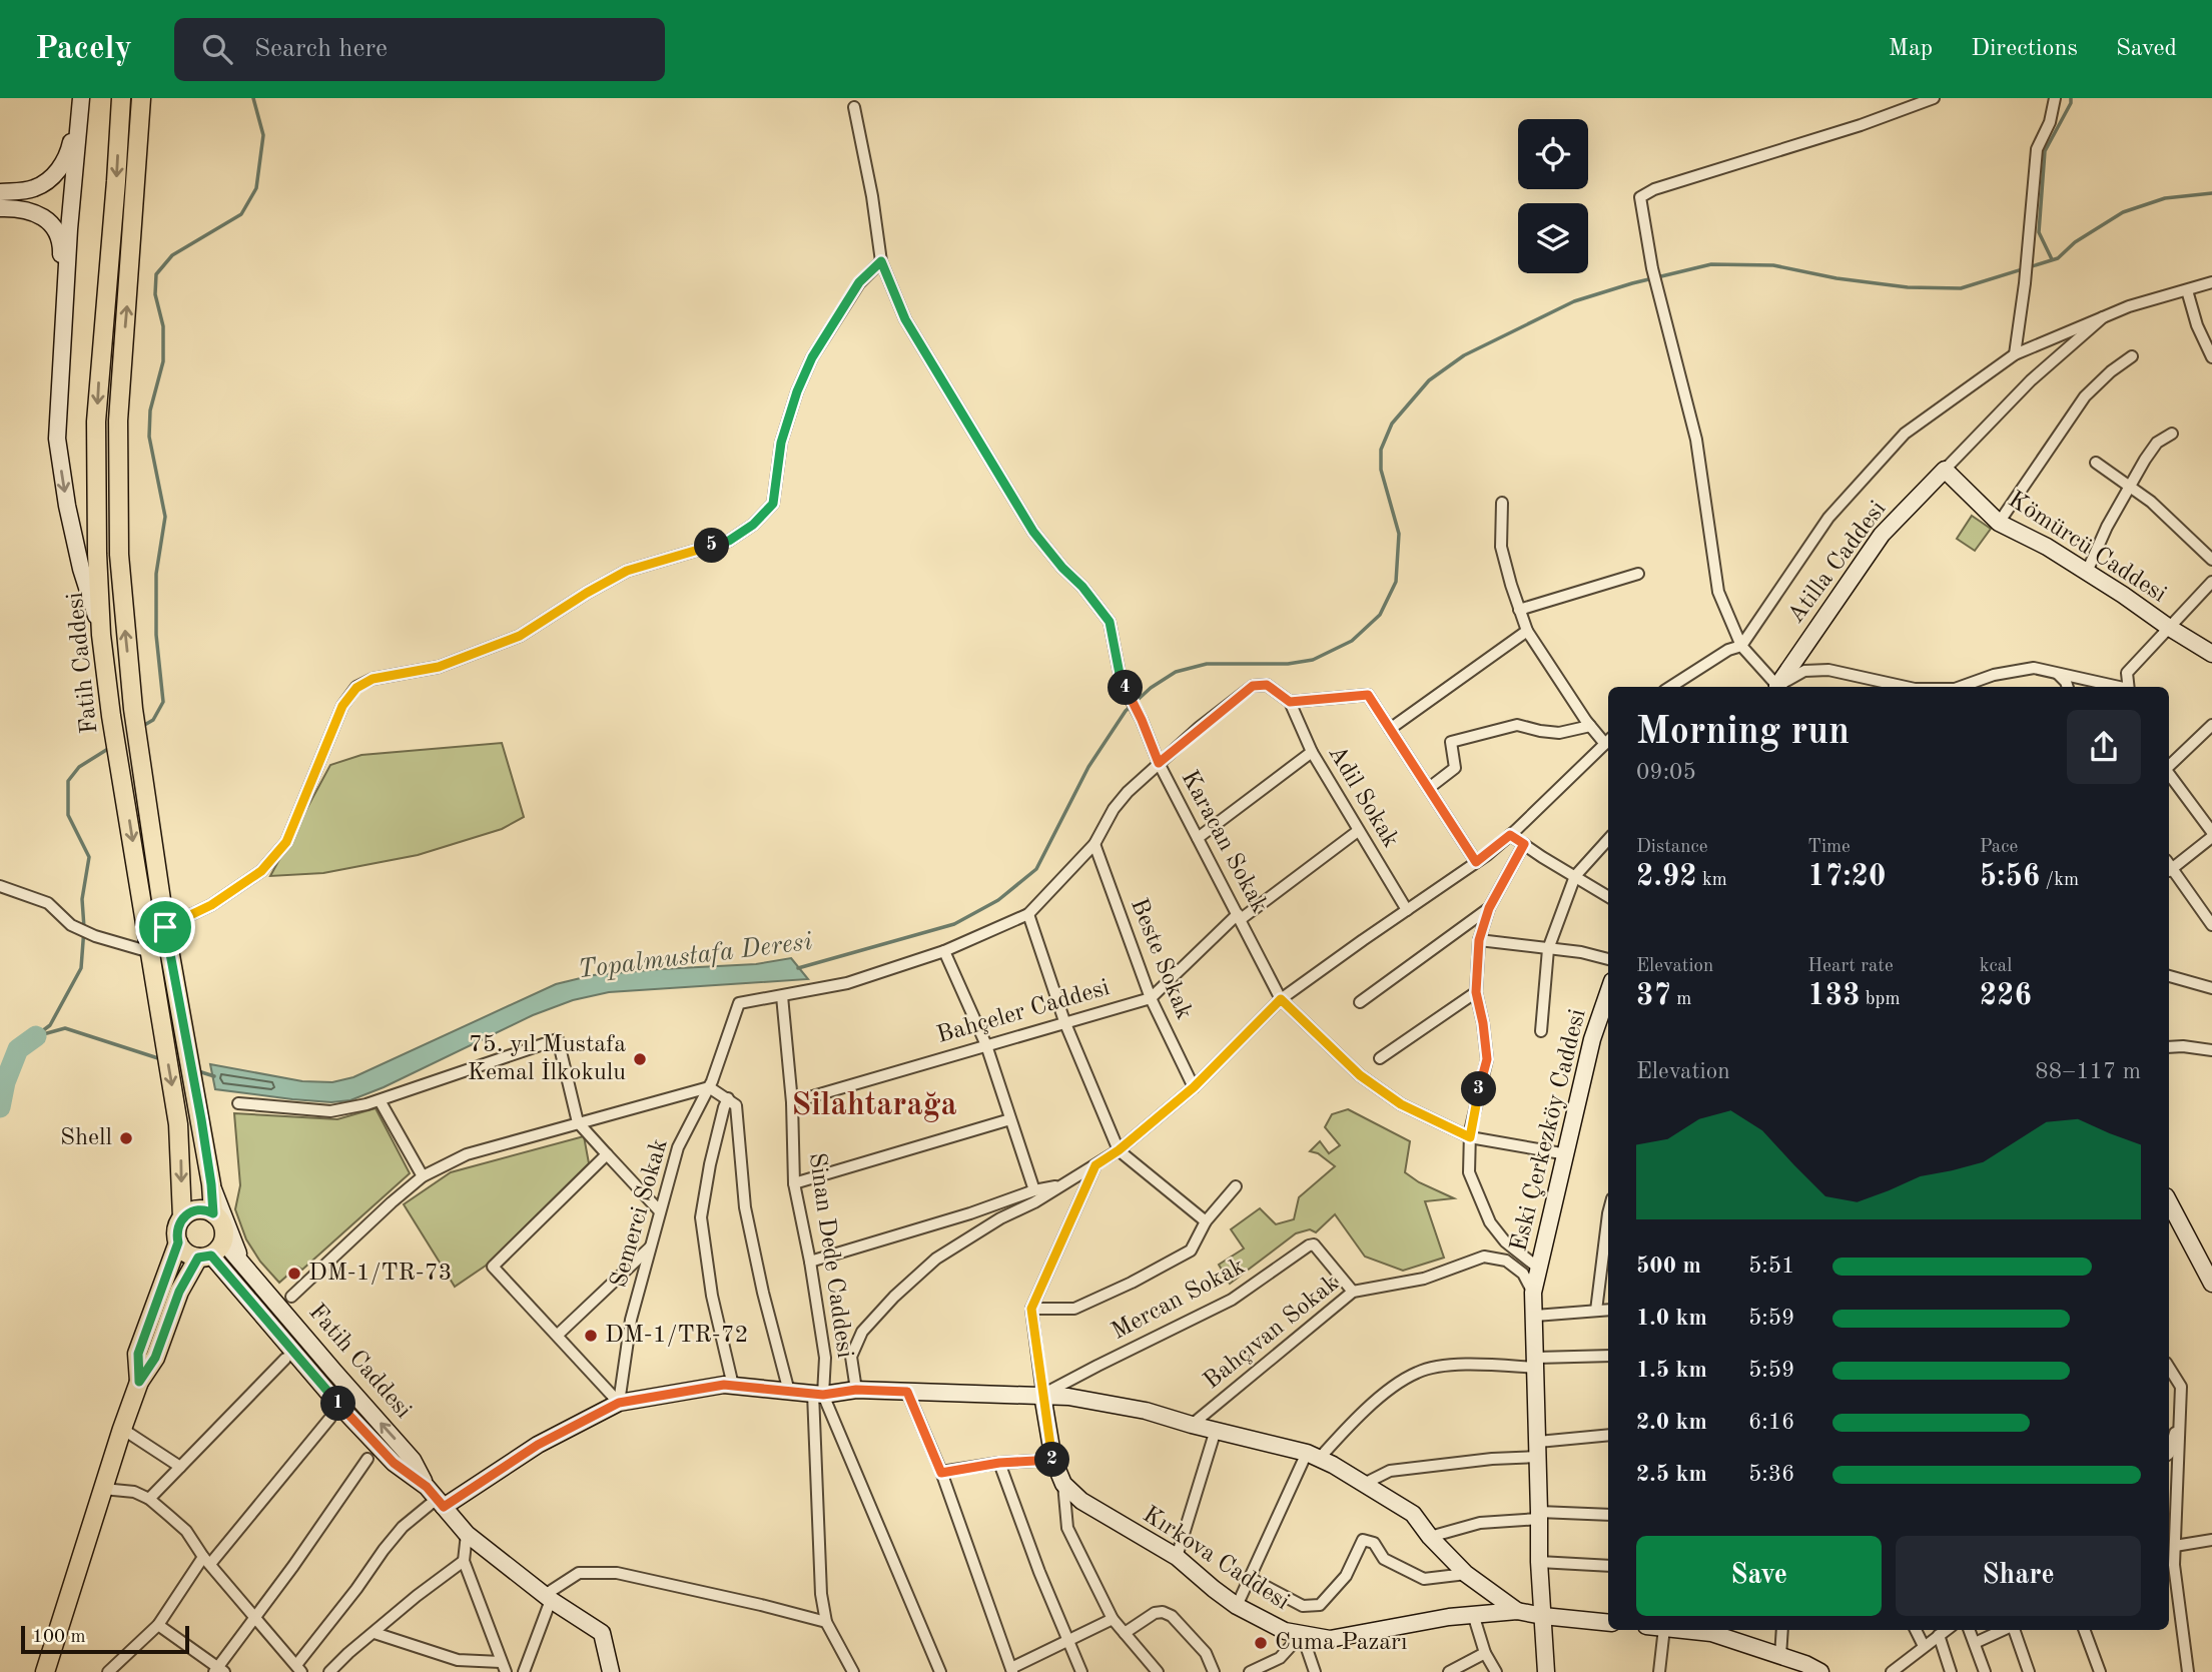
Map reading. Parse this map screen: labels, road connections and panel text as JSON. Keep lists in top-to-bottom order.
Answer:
{
  "streets": {
    "main road": ["Fatih Caddesi"],
    "street": [
      "Kömürcü Caddesi",
      "Atilla Caddesi",
      "Adil Sokak",
      "Karacan Sokak",
      "Beste Sokak",
      "Bahçeler Caddesi",
      "Eski Çerkezköy Caddesi",
      "Semerci Sokak",
      "Sinan Dede Caddesi",
      "Mercan Sokak",
      "Bahçıvan Sokak",
      "Kırkova Caddesi"
    ]
  },
  "crossings": [
    ["Kömürcü Caddesi", "Atilla Caddesi"],
    ["Adil Sokak", "Bahçeler Caddesi"],
    ["Karacan Sokak", "Bahçeler Caddesi"],
    ["Karacan Sokak", "Eski Çerkezköy Caddesi"],
    ["Beste Sokak", "Bahçeler Caddesi"],
    ["Bahçeler Caddesi", "Sinan Dede Caddesi"],
    ["Eski Çerkezköy Caddesi", "Bahçıvan Sokak"],
    ["Eski Çerkezköy Caddesi", "Kırkova Caddesi"],
    ["Semerci Sokak", "Sinan Dede Caddesi"],
    ["Mercan Sokak", "Bahçıvan Sokak"],
    ["Mercan Sokak", "Kırkova Caddesi"]
  ],
  "districts": ["Silahtarağa"],
  "water": ["Topalmustafa Deresi"],
  "places": [
    "75. yıl Mustafa Kemal İlkokulu",
    "Shell",
    "DM-1/TR-73",
    "DM-1/TR-72",
    "Cuma Pazarı"
  ],
  "scale_bar": "100 m",
  "page": {
    "header": "Pacely",
    "search": "Search here",
    "nav": ["Map", "Directions", "Saved"],
    "pins": [
      "5",
      "4",
      "3",
      "1",
      "2"
    ],
    "heading": ["Morning run", "09:05"],
    "stats": [
      ["Distance", "2.92 km"],
      ["Time", "17:20"],
      ["Pace", "5:56 /km"],
      ["Elevation", "37 m"],
      ["Heart rate", "133 bpm"],
      ["kcal", "226"]
    ],
    "chart": ["Elevation", "88–117 m"],
    "list": [
      {
        "name": "500 m",
        "note": "5:51"
      },
      {
        "name": "1.0 km",
        "note": "5:59"
      },
      {
        "name": "1.5 km",
        "note": "5:59"
      },
      {
        "name": "2.0 km",
        "note": "6:16"
      },
      {
        "name": "2.5 km",
        "note": "5:36"
      }
    ],
    "buttons": ["Save", "Share"],
    "scale": "100 m"
  }
}
